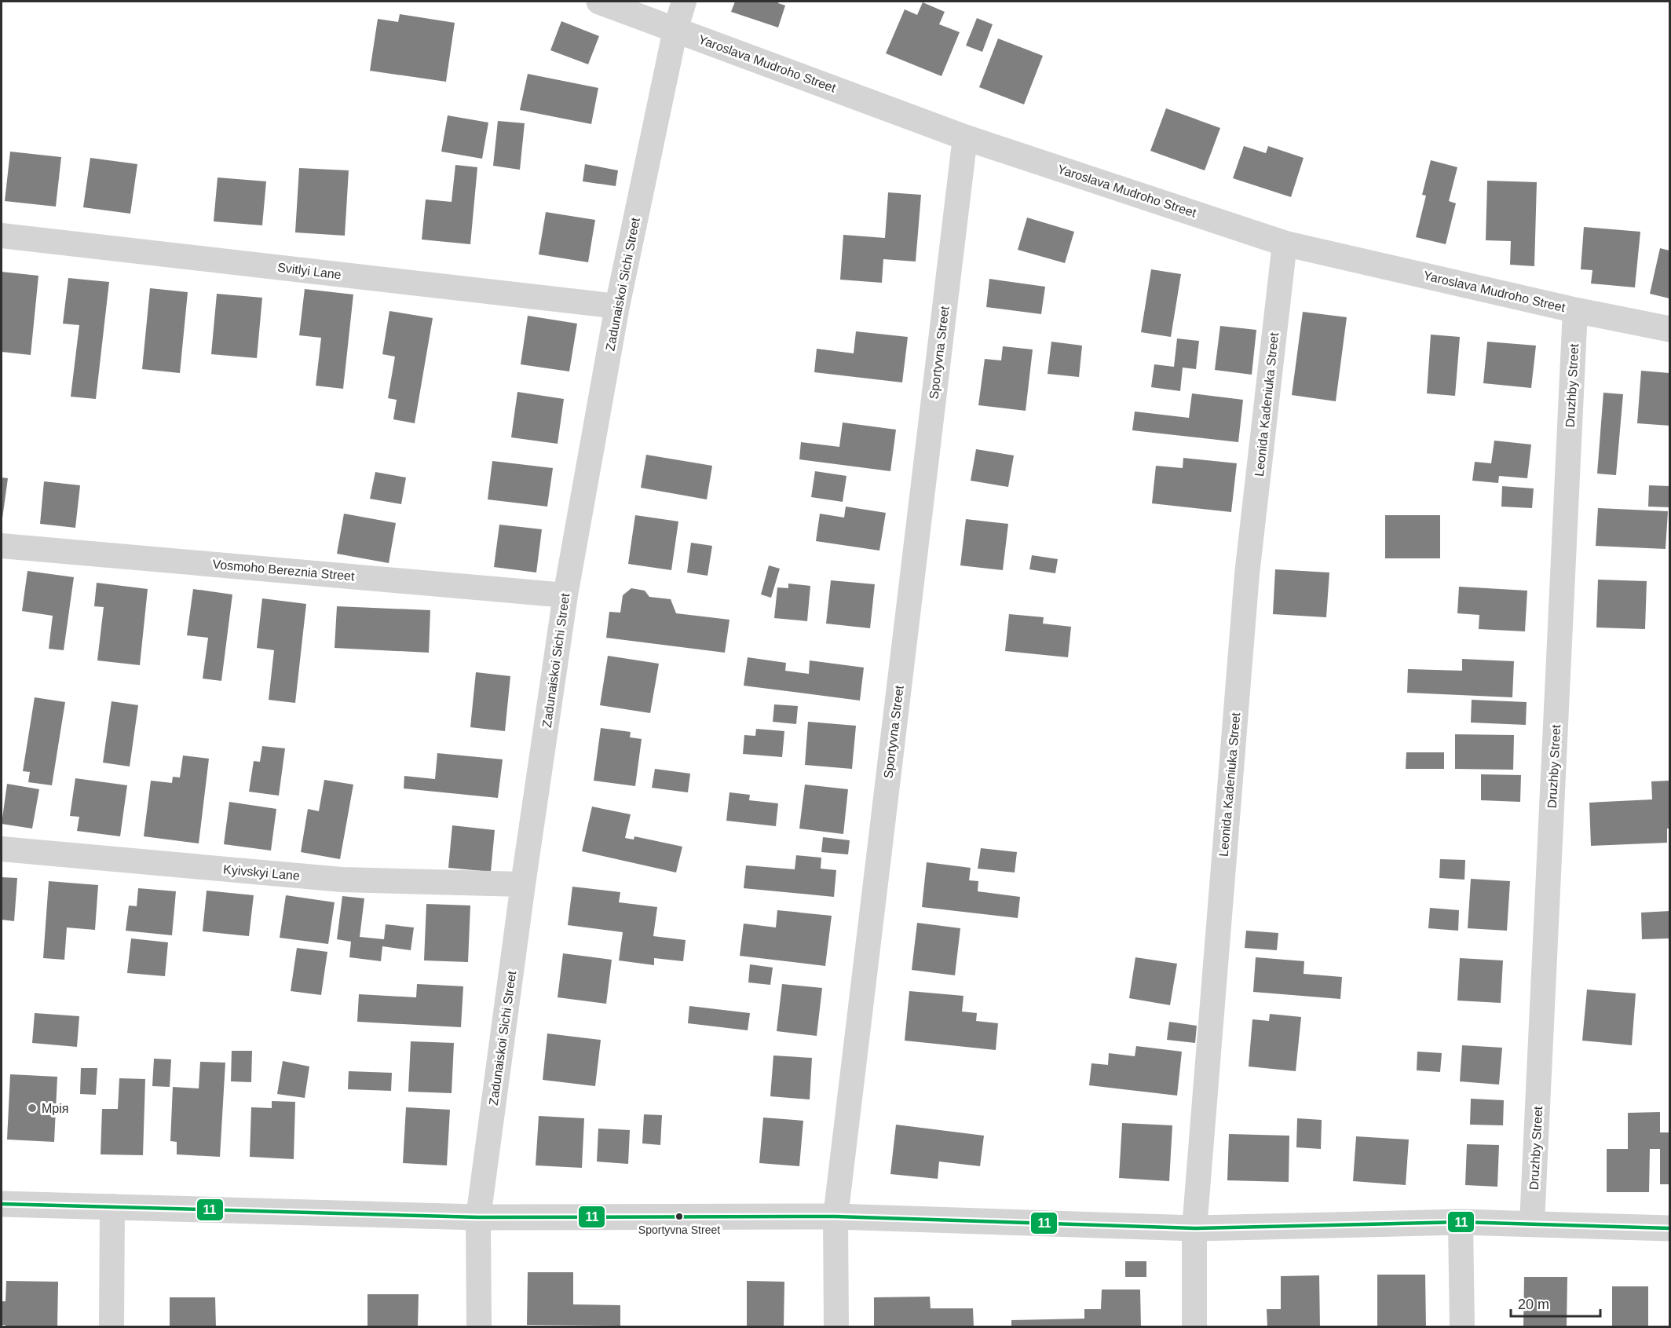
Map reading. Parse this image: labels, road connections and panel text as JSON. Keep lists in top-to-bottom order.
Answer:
{
  "streets": {
    "street": [
      "Yaroslava Mudroho Street",
      "Svitlyi Lane",
      "Zadunaiskoi Sichi Street",
      "Sportyvna Street",
      "Druzhby Street",
      "Leonida Kadeniuka Street",
      "Vosmoho Bereznia Street",
      "Kyivskyi Lane"
    ]
  },
  "crossings": [
    ["Yaroslava Mudroho Street", "Zadunaiskoi Sichi Street"],
    ["Yaroslava Mudroho Street", "Sportyvna Street"],
    ["Yaroslava Mudroho Street", "Druzhby Street"],
    ["Yaroslava Mudroho Street", "Leonida Kadeniuka Street"],
    ["Svitlyi Lane", "Zadunaiskoi Sichi Street"],
    ["Zadunaiskoi Sichi Street", "Vosmoho Bereznia Street"],
    ["Zadunaiskoi Sichi Street", "Kyivskyi Lane"]
  ],
  "places": ["Мрія", "Sportyvna Street"],
  "lines": ["transit line 11"],
  "scale_bar": "20 m"
}
